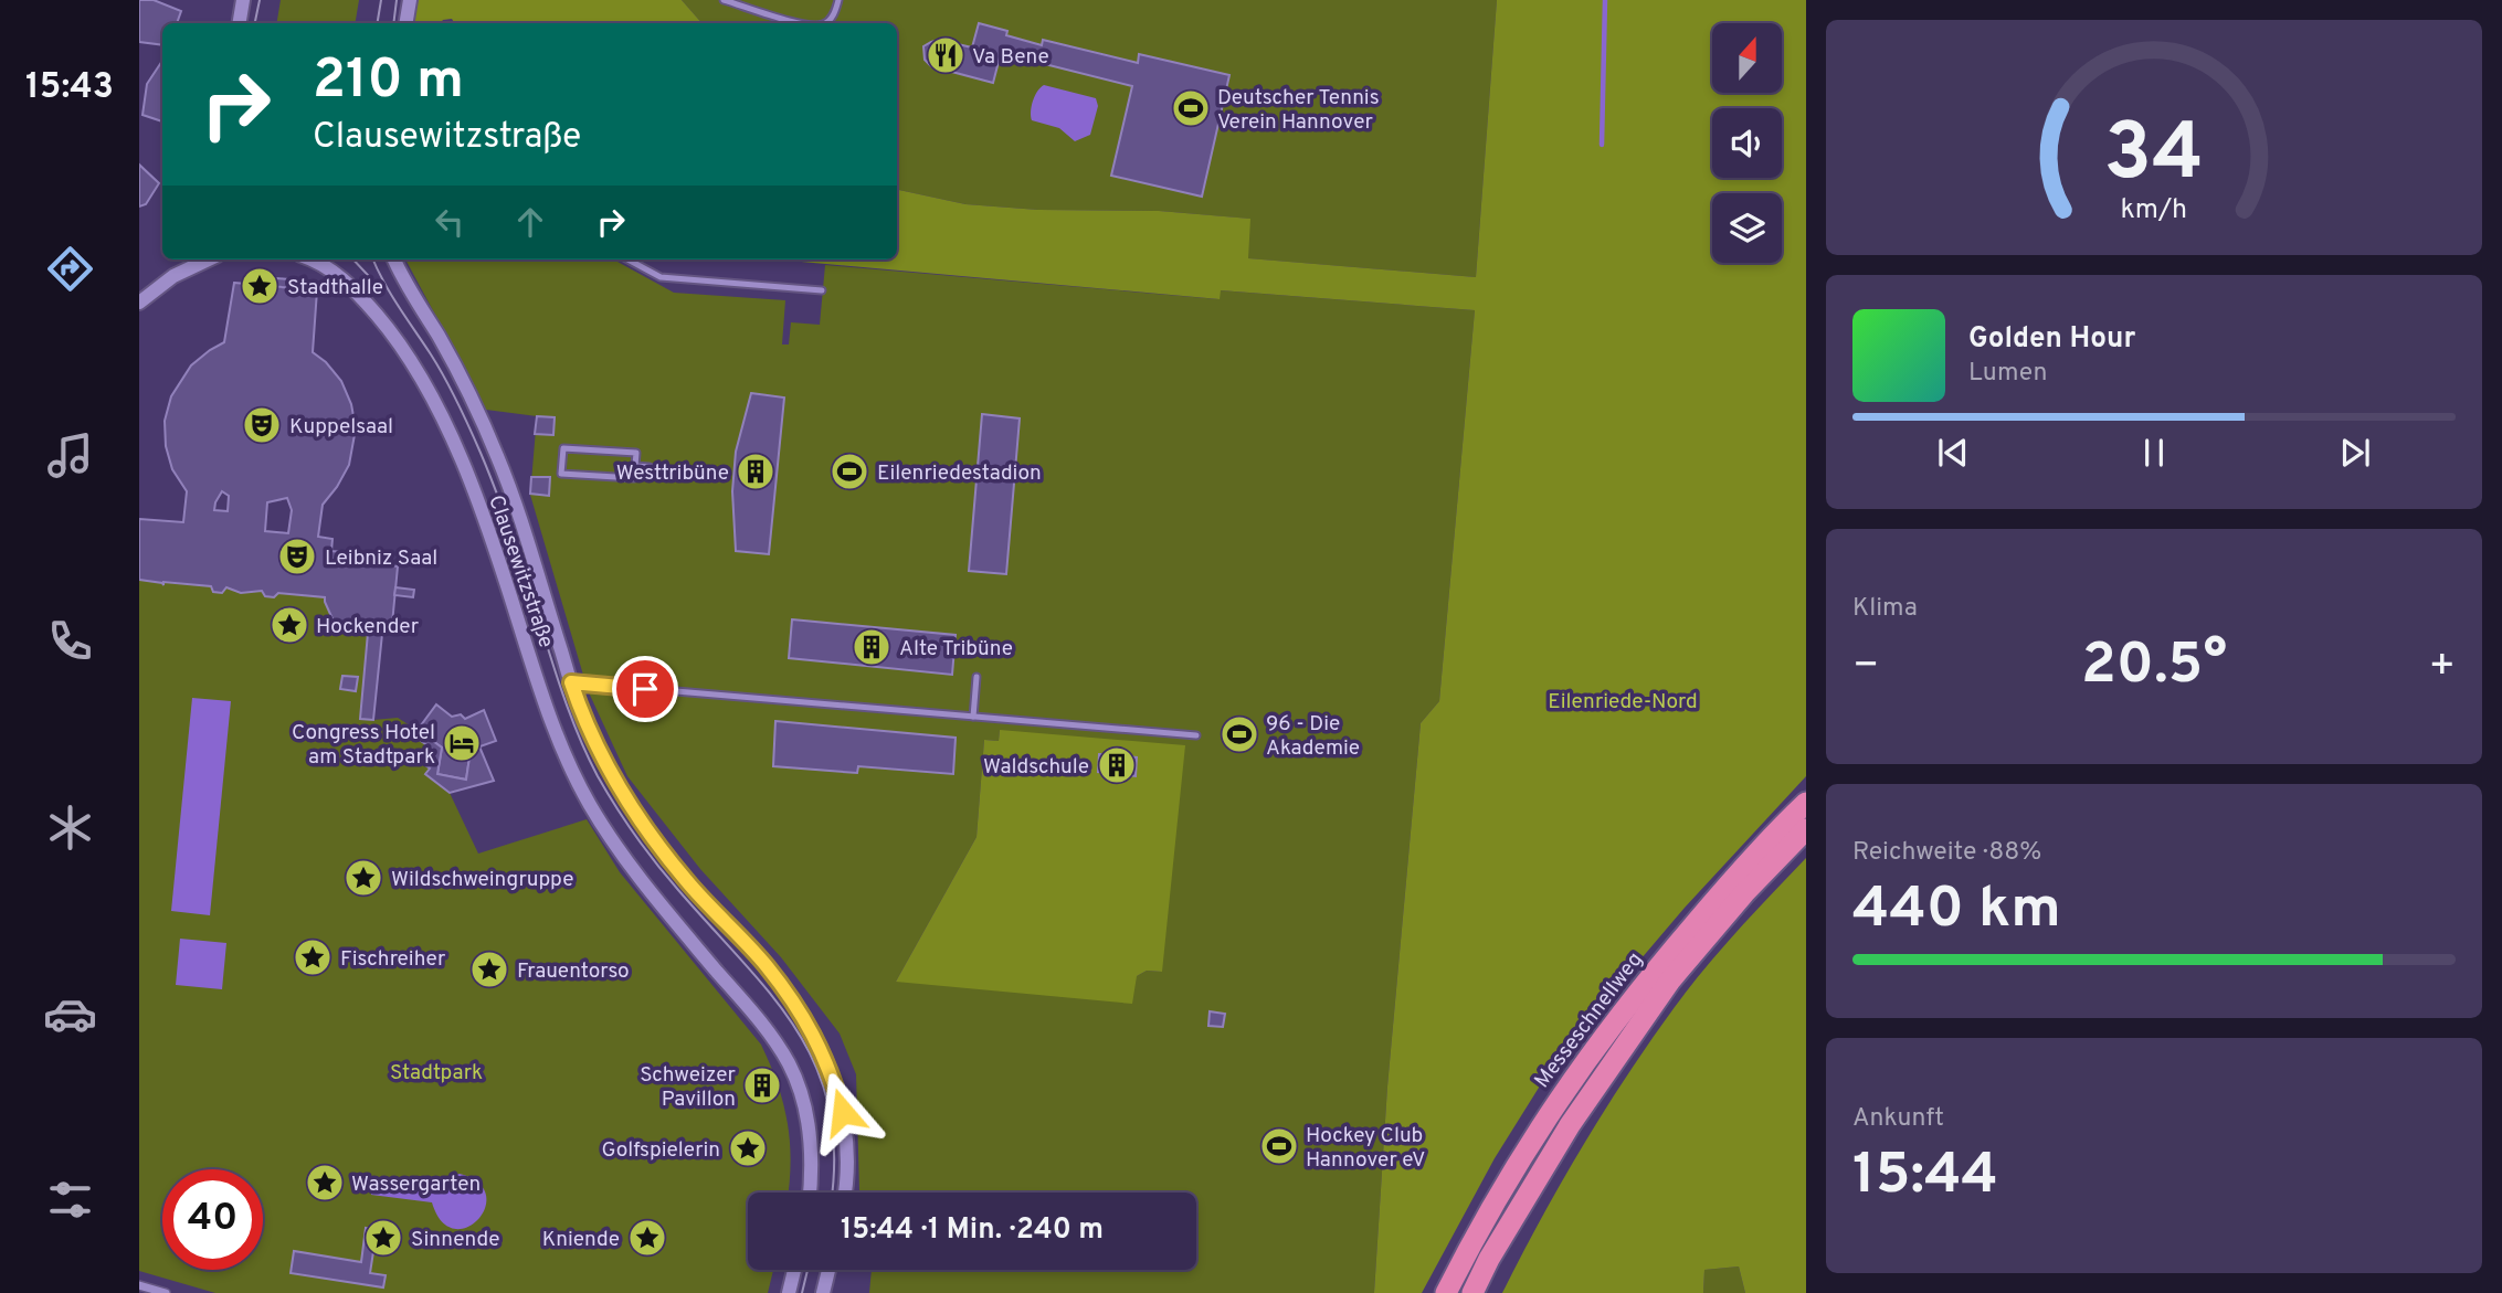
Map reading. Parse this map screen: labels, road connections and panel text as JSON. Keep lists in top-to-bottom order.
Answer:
{
  "streets": {
    "highway": ["Messeschnellweg"],
    "street": ["Clausewitzstraße"]
  },
  "parks": ["Eilenriede-Nord", "Stadtpark"],
  "places": {
    "restaurant": ["Va Bene"],
    "sports": [
      "Deutscher Tennis Verein Hannover",
      "Eilenriedestadion",
      "96 - Die Akademie",
      "Hockey Club Hannover eV"
    ],
    "place": [
      "Stadthalle",
      "Hockender",
      "Wildschweingruppe",
      "Fischreiher",
      "Frauentorso",
      "Golfspielerin",
      "Wassergarten",
      "Sinnende",
      "Kniende"
    ],
    "theatre": ["Kuppelsaal", "Leibniz Saal"],
    "building": [
      "Westtribüne",
      "Alte Tribüne",
      "Waldschule",
      "Schweizer Pavillon"
    ],
    "hotel": ["Congress Hotel am Stadtpark"]
  },
  "north": "top",
  "page": {
    "tabs": "15:43",
    "turn": ["210 m", "Clausewitzstraße"],
    "song": ["Golden Hour", "Lumen"],
    "tile": [
      "Klima",
      ["Reichweite · 88%", "440 km"],
      ["Ankunft", "15:44"]
    ],
    "heat": ["−", "20.5°", "+"],
    "limit": "40",
    "trip": "15:44 · 1 Min. · 240 m",
    "gauge": ["34", "km/h"]
  }
}
